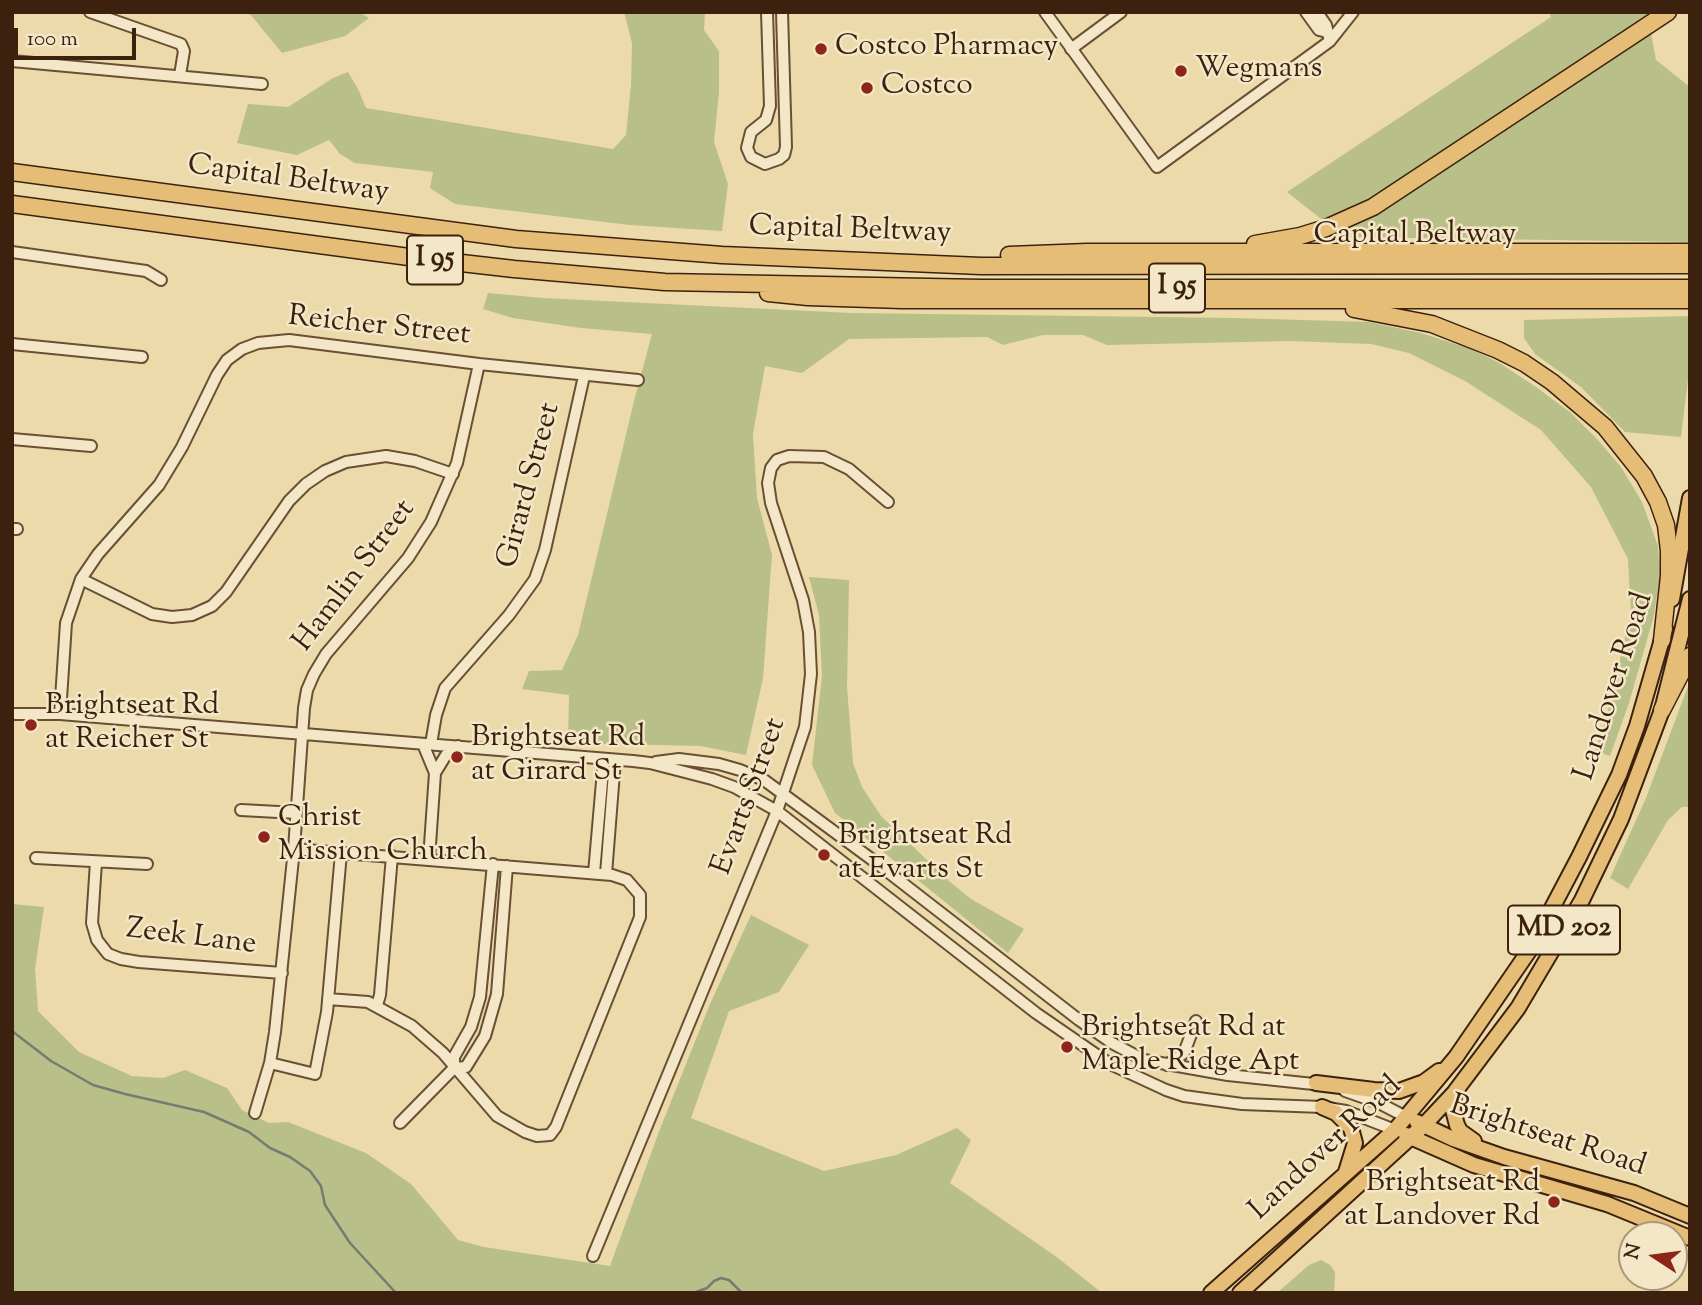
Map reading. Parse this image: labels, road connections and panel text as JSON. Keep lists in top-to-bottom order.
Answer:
{
  "streets": {
    "highway": ["Capital Beltway", "I 95"],
    "main road": ["Landover Road", "MD 202", "Brightseat Road"],
    "street": [
      "Reicher Street",
      "Girard Street",
      "Hamlin Street",
      "Evarts Street",
      "Zeek Lane"
    ]
  },
  "crossings": [
    ["Reicher Street", "Girard Street"],
    ["Reicher Street", "Hamlin Street"],
    ["Reicher Street", "Brightseat Road"],
    ["Girard Street", "Brightseat Road"],
    ["Hamlin Street", "Zeek Lane"],
    ["Hamlin Street", "Brightseat Road"],
    ["Landover Road", "Brightseat Road"],
    ["Evarts Street", "Brightseat Road"]
  ],
  "places": [
    "Costco Pharmacy",
    "Wegmans",
    "Costco",
    "Brightseat Rd at Reicher St",
    "Brightseat Rd at Girard St",
    "Christ Mission Church",
    "Brightseat Rd at Evarts St",
    "Brightseat Rd at Maple Ridge Apt",
    "Brightseat Rd at Landover Rd"
  ],
  "scale_bar": "100 m",
  "north": "left"
}
